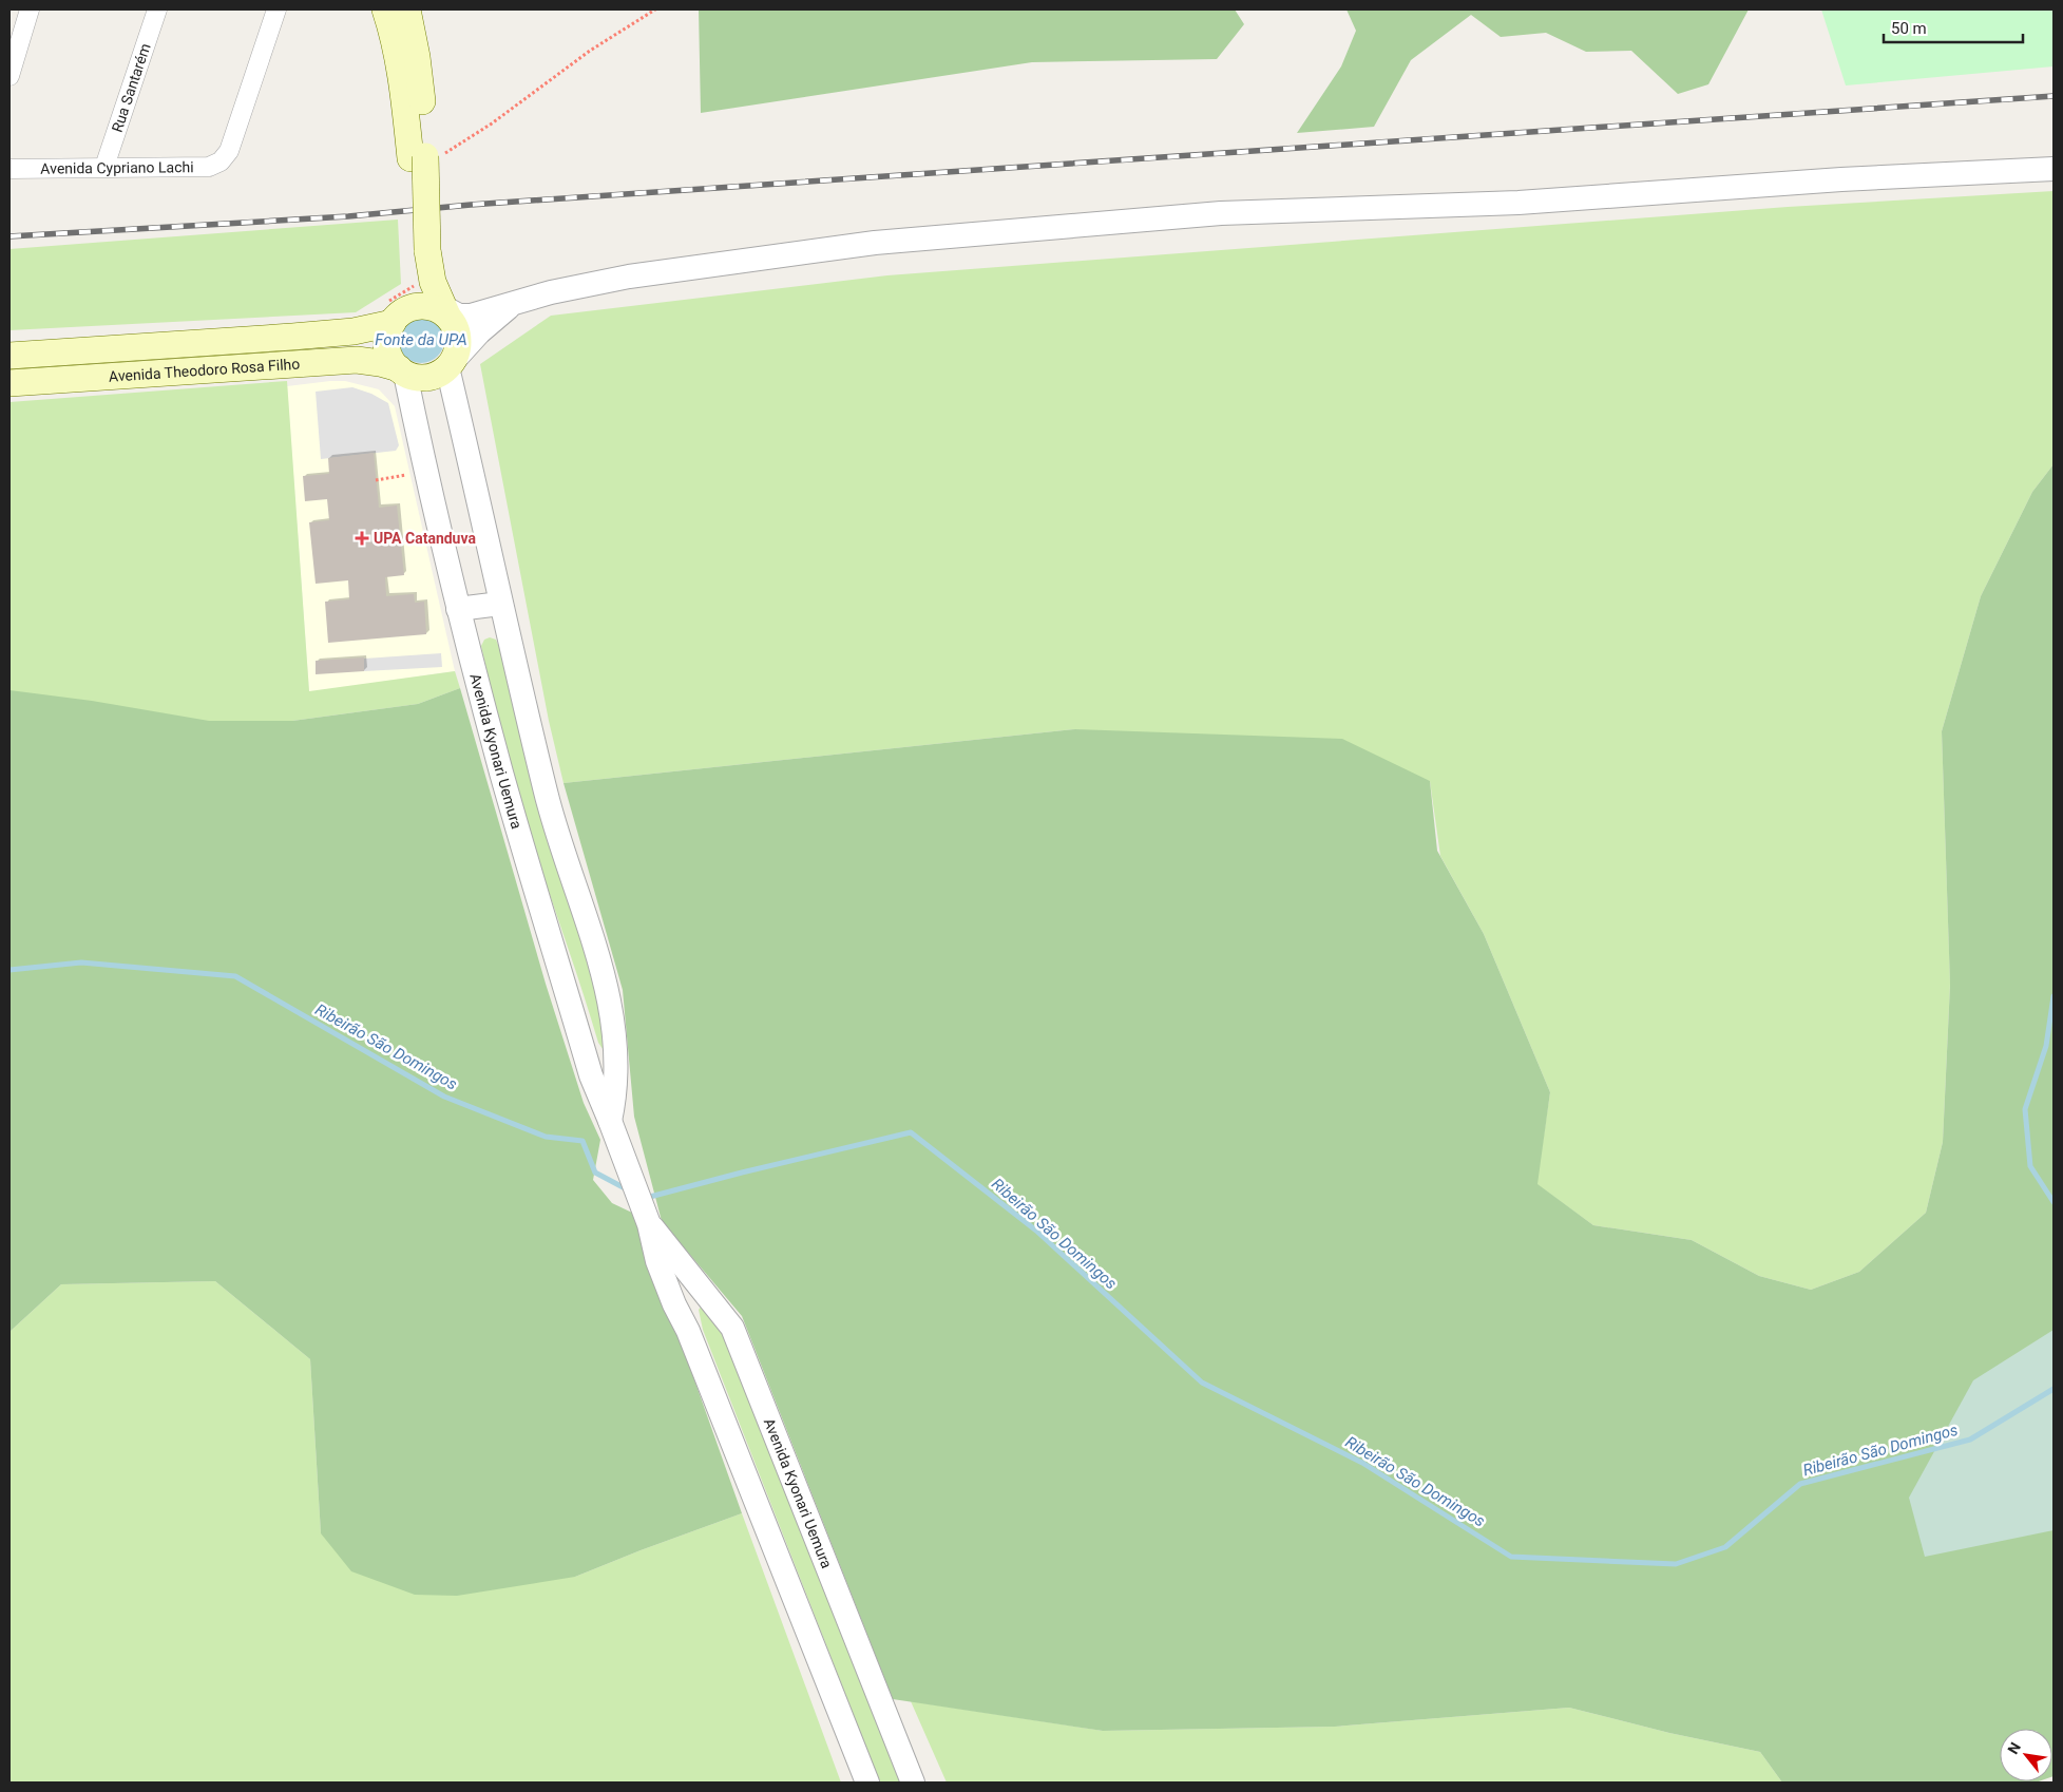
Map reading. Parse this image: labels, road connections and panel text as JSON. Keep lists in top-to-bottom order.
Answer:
{
  "streets": {
    "main road": ["Avenida Theodoro Rosa Filho"],
    "street": ["Rua Santarém", "Avenida Cypriano Lachi", "Avenida Kyonari Uemura"]
  },
  "crossings": [
    ["Rua Santarém", "Avenida Cypriano Lachi"],
    ["Avenida Theodoro Rosa Filho", "Avenida Kyonari Uemura"]
  ],
  "water": ["Fonte da UPA", "Ribeirão São Domingos"],
  "places": {
    "health": ["UPA Catanduva"]
  },
  "scale_bar": "50 m",
  "north": "top left"
}
